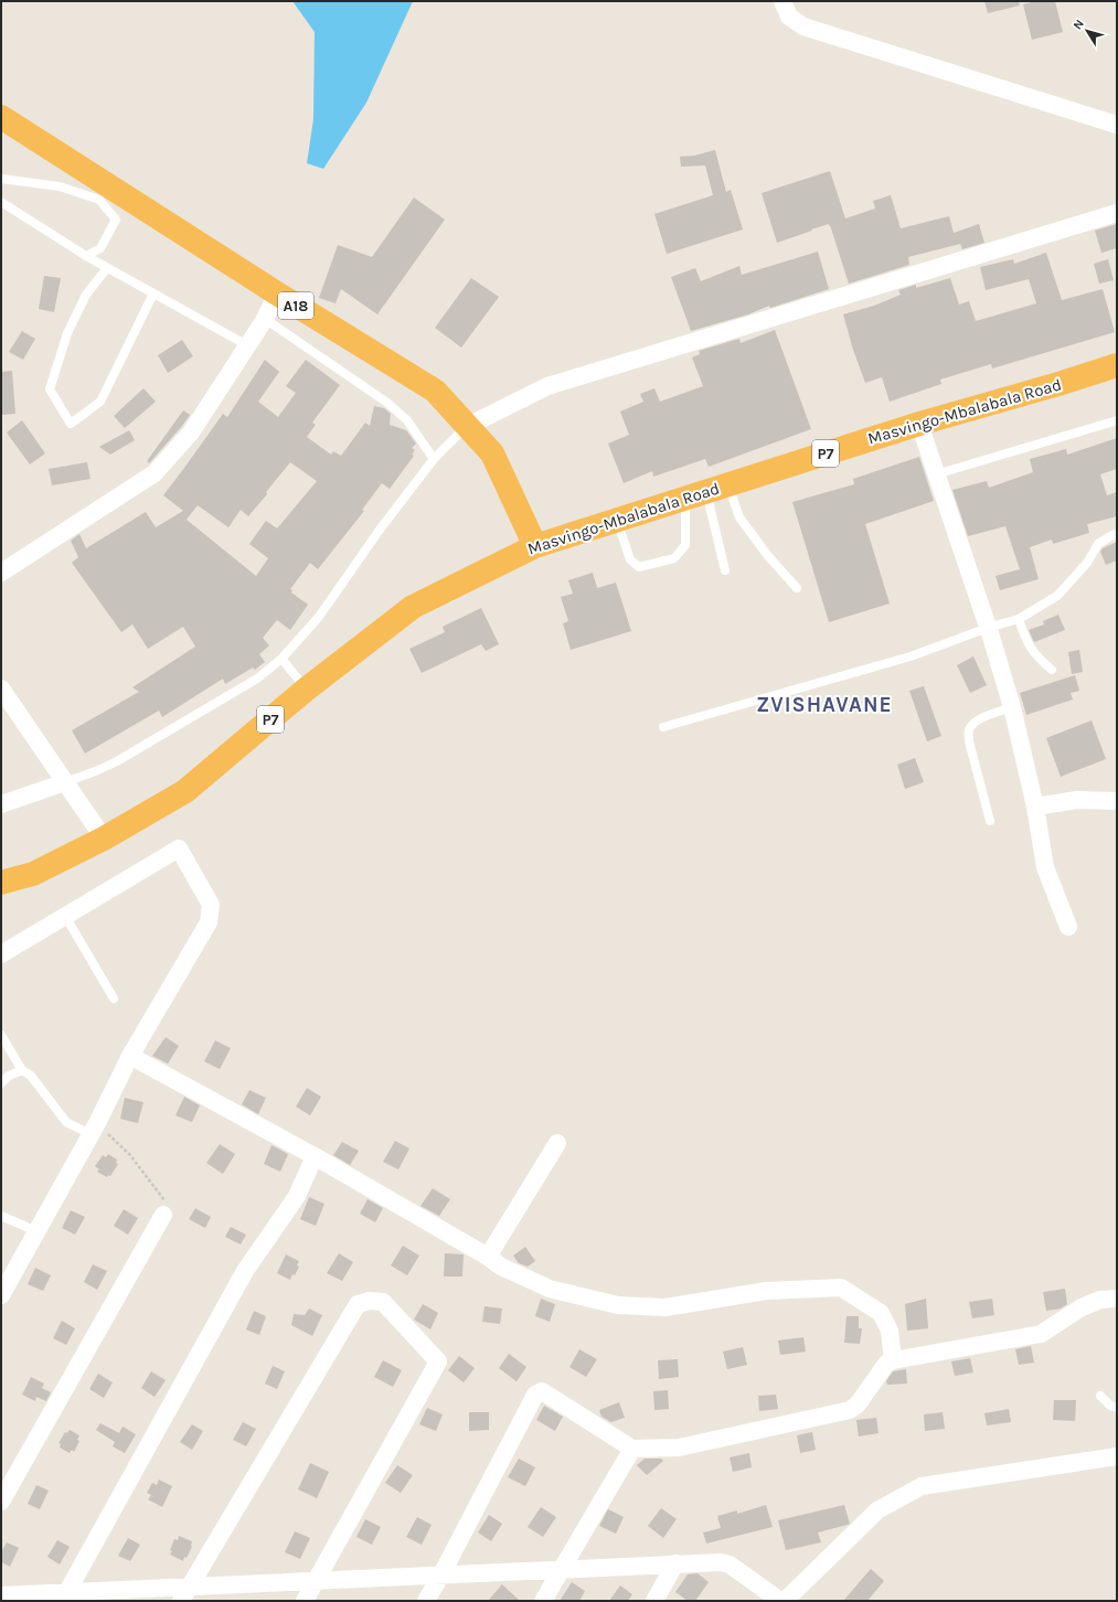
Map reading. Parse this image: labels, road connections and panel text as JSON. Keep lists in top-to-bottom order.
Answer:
{
  "streets": {
    "highway": ["A18", "Masvingo-Mbalabala Road", "P7"]
  },
  "crossings": [
    ["A18", "Masvingo-Mbalabala Road"]
  ],
  "districts": ["ZVISHAVANE"],
  "north": "top left"
}
